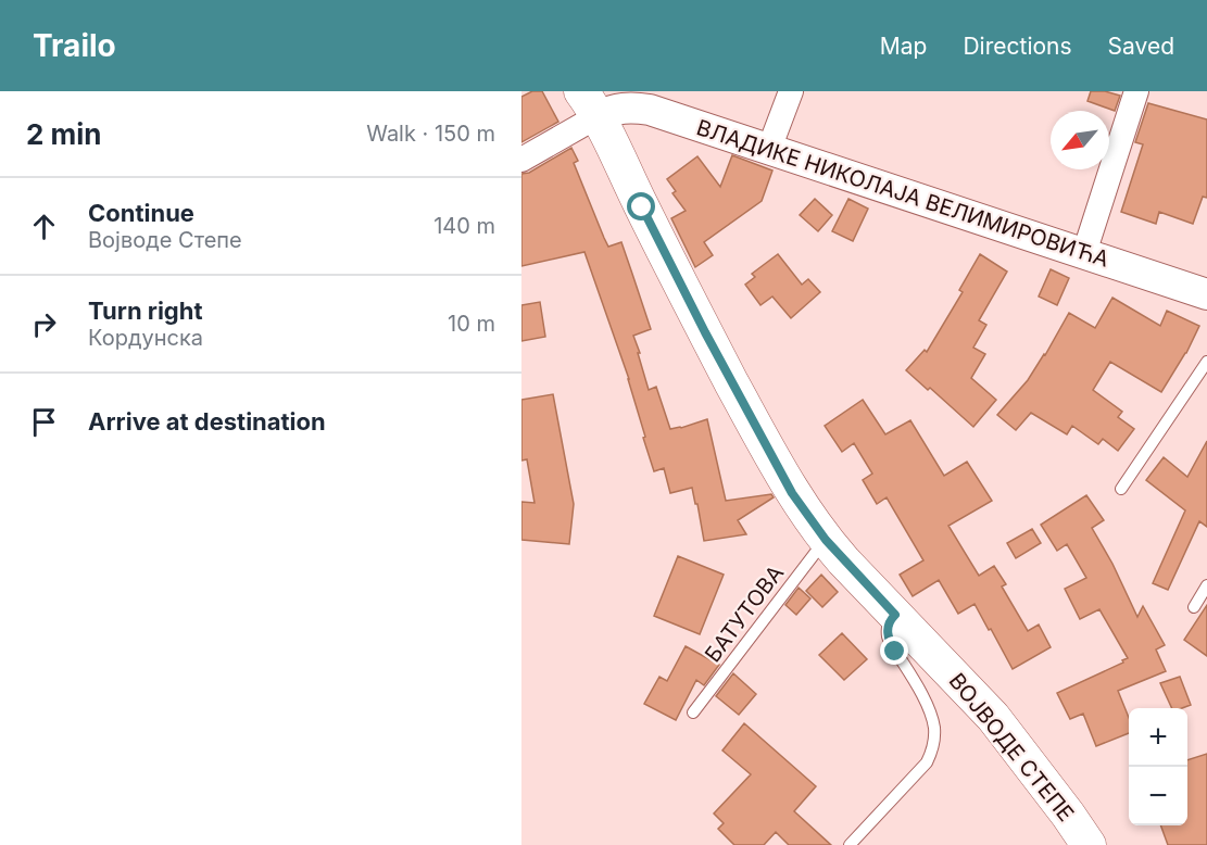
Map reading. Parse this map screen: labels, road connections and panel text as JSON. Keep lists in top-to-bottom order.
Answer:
{
  "streets": {
    "main road": ["ВОЈВОДЕ СТЕПЕ"],
    "street": ["ВЛАДИКЕ НИКОЛАЈА ВЕЛИМИРОВИЋА"],
    "lane": ["БАТУТОВА"]
  },
  "crossings": [
    ["ВЛАДИКЕ НИКОЛАЈА ВЕЛИМИРОВИЋА", "ВОЈВОДЕ СТЕПЕ"],
    ["БАТУТОВА", "ВОЈВОДЕ СТЕПЕ"]
  ],
  "north": "bottom left",
  "page": {
    "header": "Trailo",
    "nav": ["Map", "Directions", "Saved"],
    "heading": ["2 min", "Walk · 150 m"],
    "list": [
      ["Continue", "Војводе Степе", "140 m"],
      ["Turn right", "Кордунска", "10 m"],
      "Arrive at destination"
    ],
    "map_buttons": ["+", "−"]
  }
}
